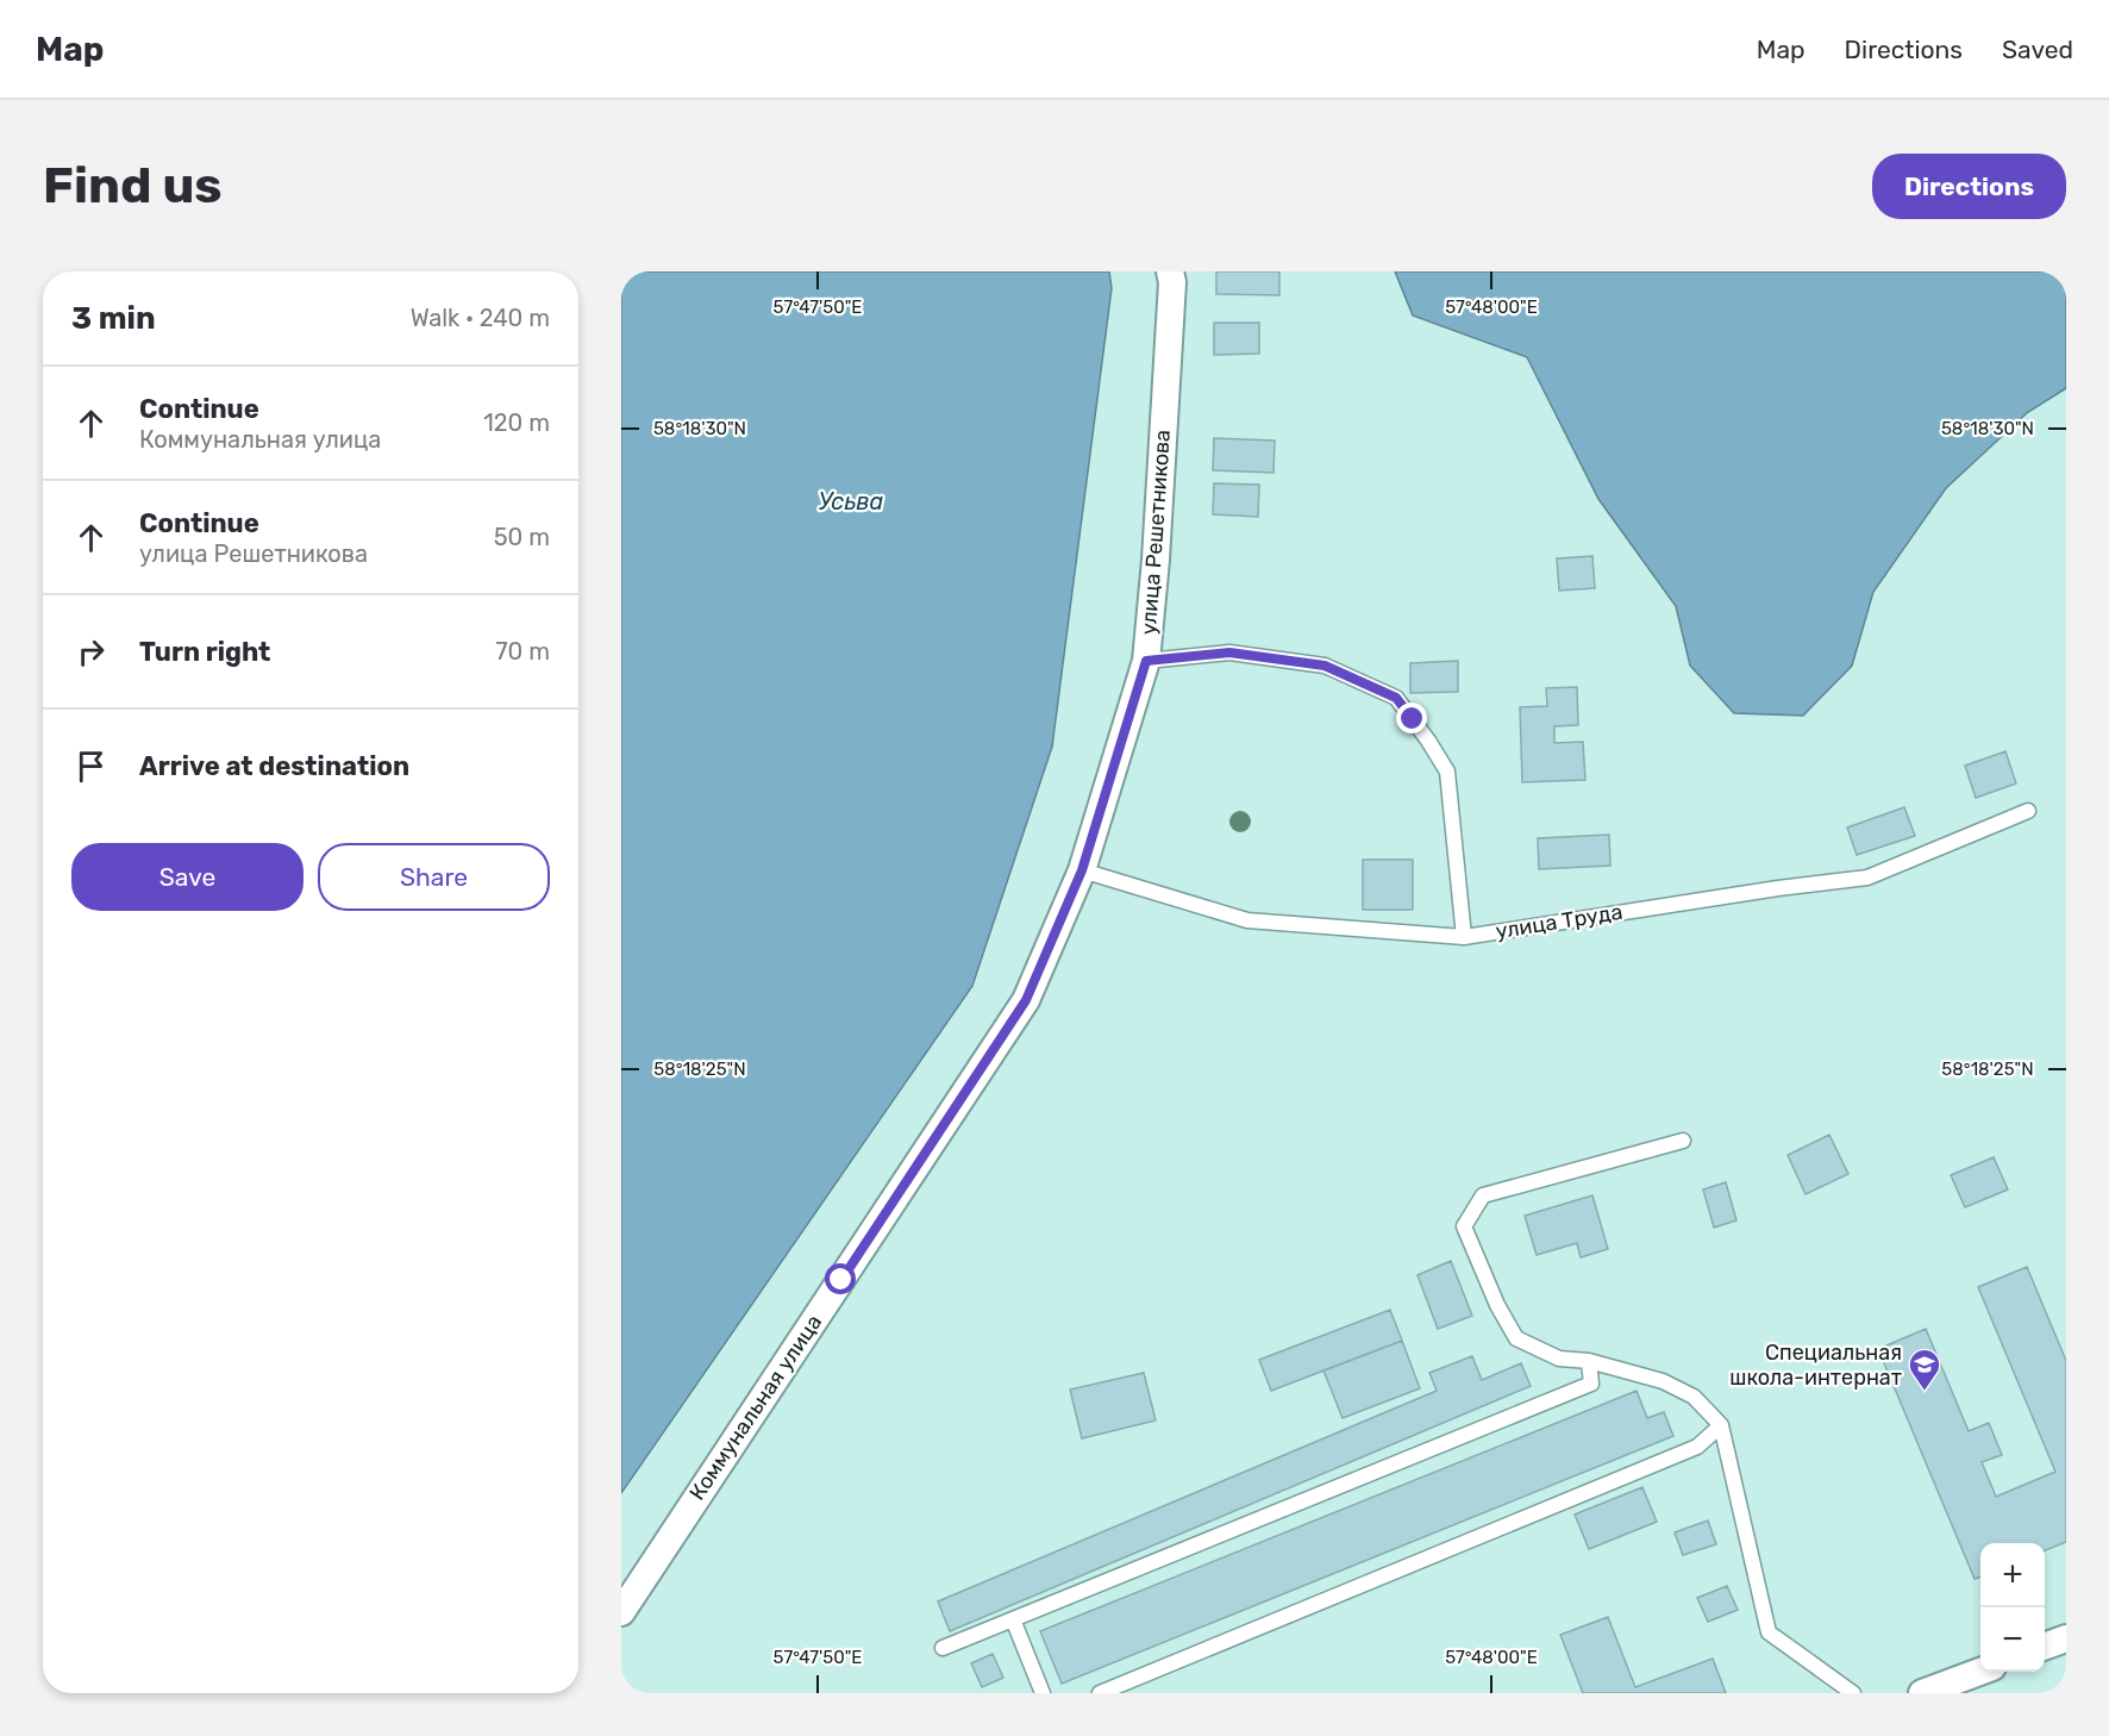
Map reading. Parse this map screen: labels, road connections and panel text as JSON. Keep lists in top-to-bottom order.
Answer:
{
  "streets": {
    "street": ["улица Решетникова", "Коммунальная улица"],
    "lane": ["улица Труда"]
  },
  "crossings": [
    ["улица Решетникова", "улица Труда"],
    ["улица Решетникова", "Коммунальная улица"],
    ["улица Труда", "Коммунальная улица"]
  ],
  "water": ["Усьва"],
  "places": {
    "school or university": ["Специальная школа-интернат"]
  },
  "page": {
    "header": "Map",
    "nav": ["Map", "Directions", "Saved"],
    "buttons": [
      "Directions",
      ["Save", "Share"]
    ],
    "title": "Find us",
    "heading": ["3 min", "Walk · 240 m"],
    "list": [
      ["Continue", "Коммунальная улица", "120 m"],
      ["Continue", "улица Решетникова", "50 m"],
      ["Turn right", "70 m"],
      "Arrive at destination"
    ],
    "map_buttons": ["+", "−"]
  },
  "coordinates": [
    "57°47'50\"E",
    "57°48'00\"E",
    "58°18'30\"N",
    "58°18'25\"N"
  ]
}
